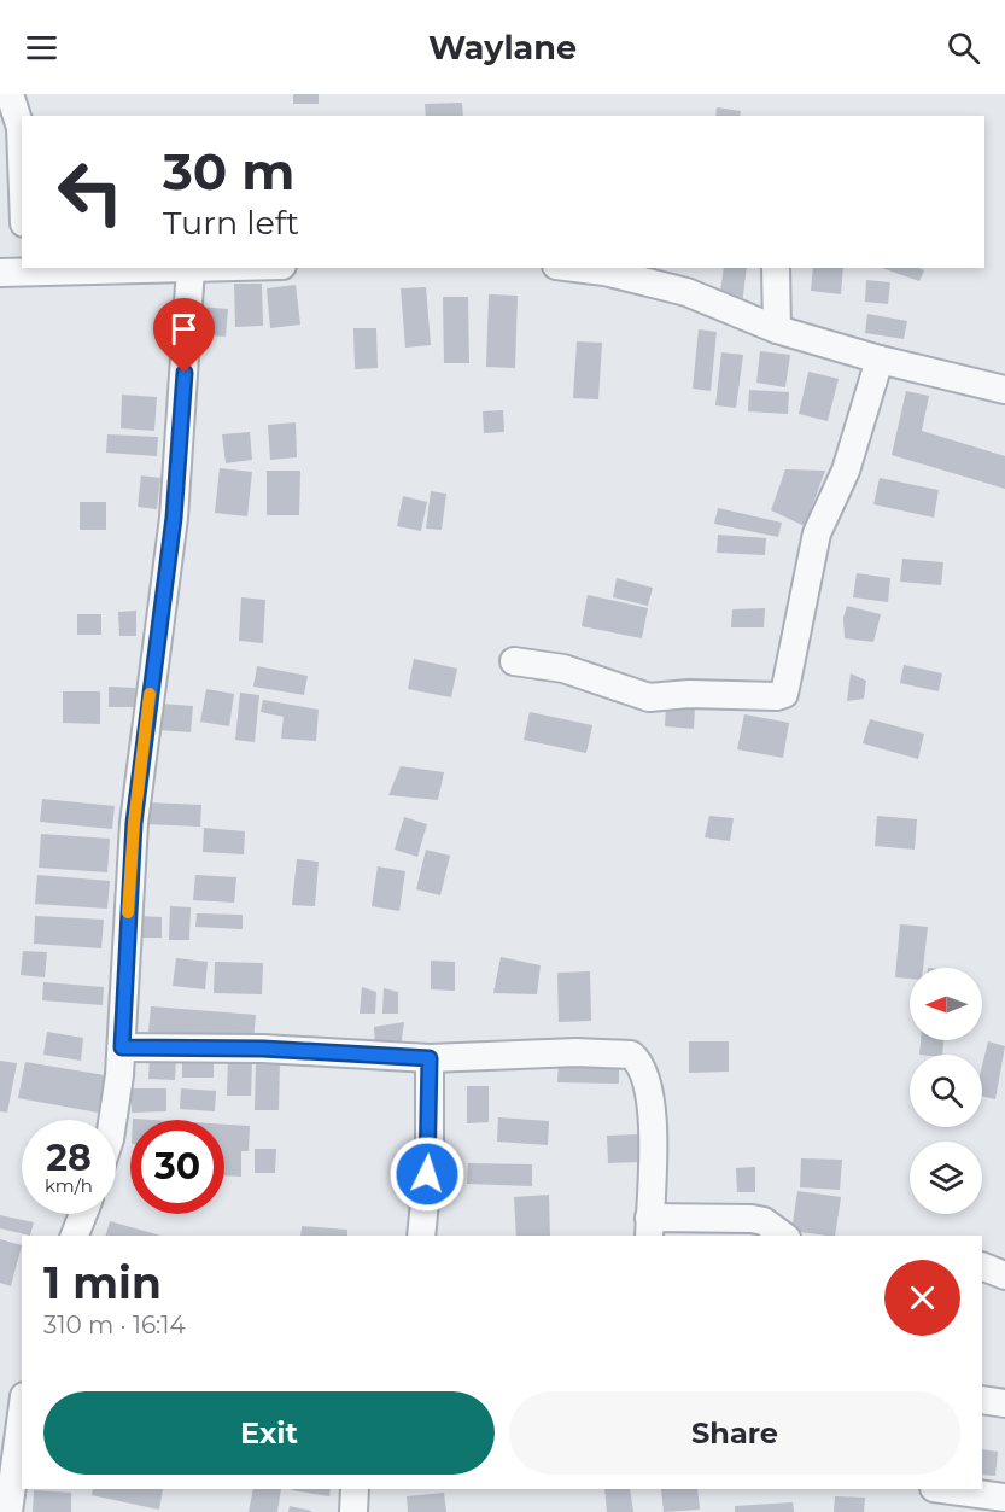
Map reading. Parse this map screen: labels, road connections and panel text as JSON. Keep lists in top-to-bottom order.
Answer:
{
  "north": "left",
  "page": {
    "header": "Waylane",
    "turn": ["30 m", "Turn left"],
    "speed": "28 km/h",
    "limit": "30",
    "heading": ["1 min", "310 m · 16:14"],
    "buttons": ["Exit", "Share"]
  }
}
